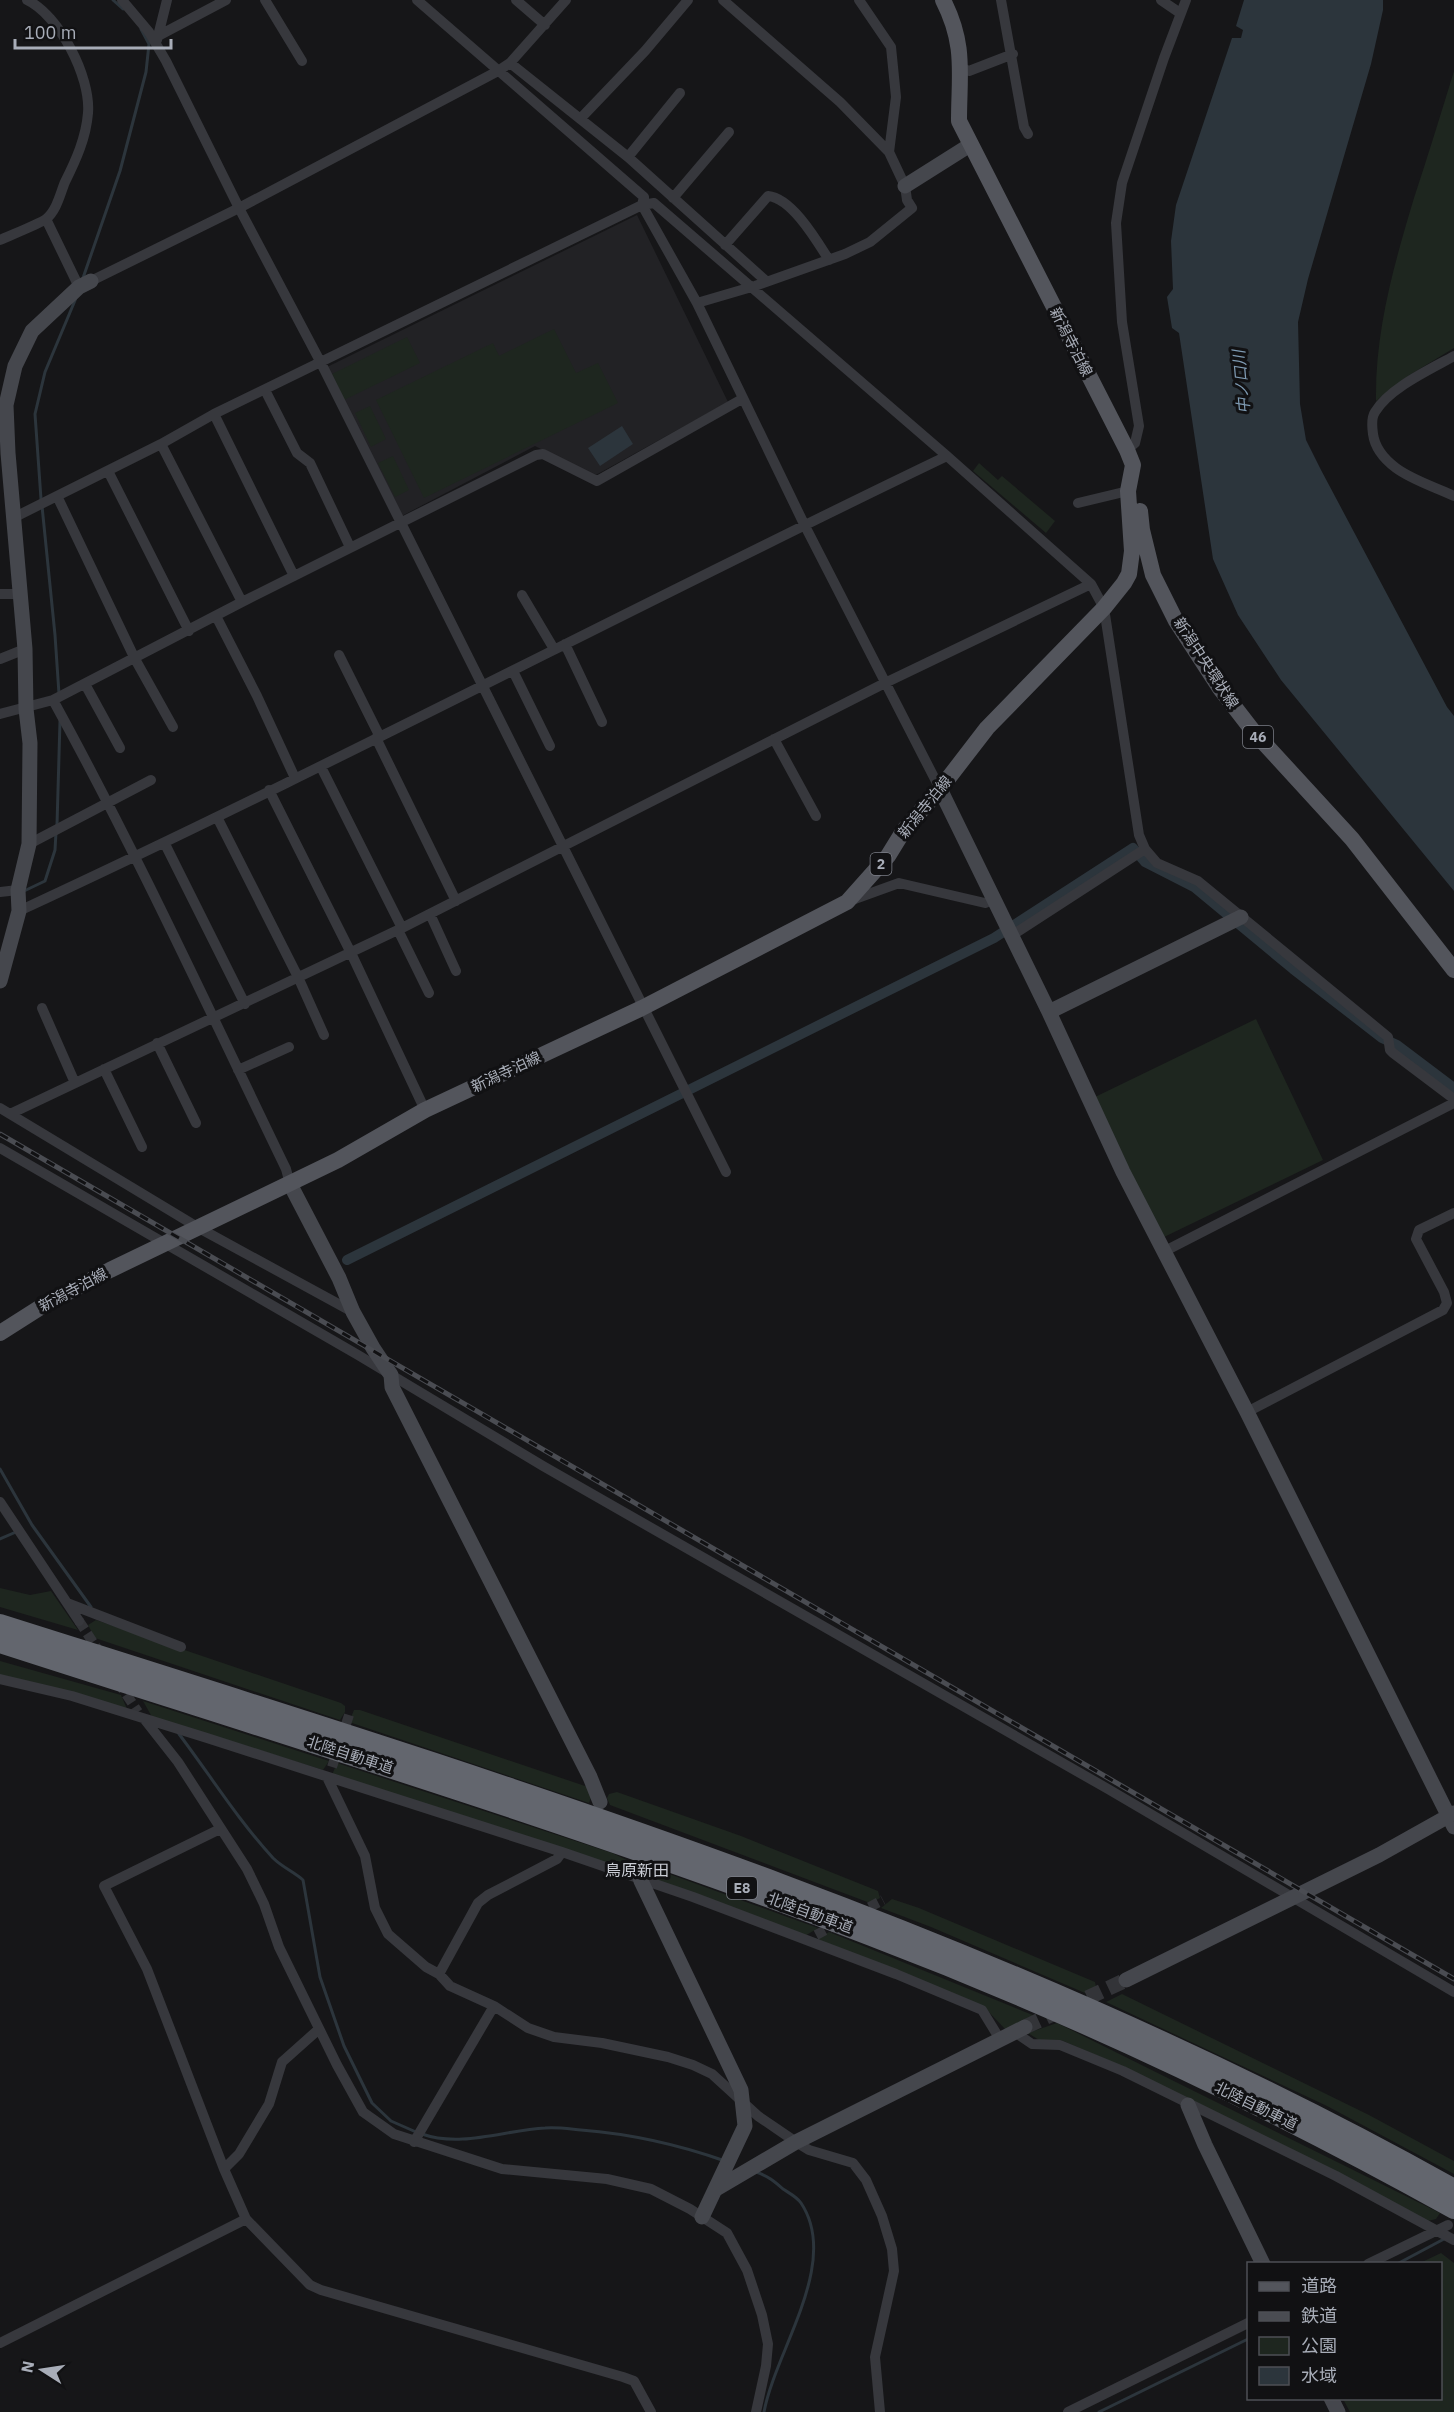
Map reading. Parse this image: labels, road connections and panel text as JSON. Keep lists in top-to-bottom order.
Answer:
{
  "streets": {
    "highway": ["北陸自動車道", "E8"],
    "main road": [
      "新潟寺泊線",
      "新潟中央環状線",
      "46",
      "2"
    ]
  },
  "crossings": [
    ["新潟寺泊線", "新潟中央環状線"]
  ],
  "districts": ["鳥原新田"],
  "water": ["中ノ口川"],
  "legend": [
    "道路",
    "鉄道",
    "公園",
    "水域"
  ],
  "scale_bar": "100 m",
  "north": "left"
}
